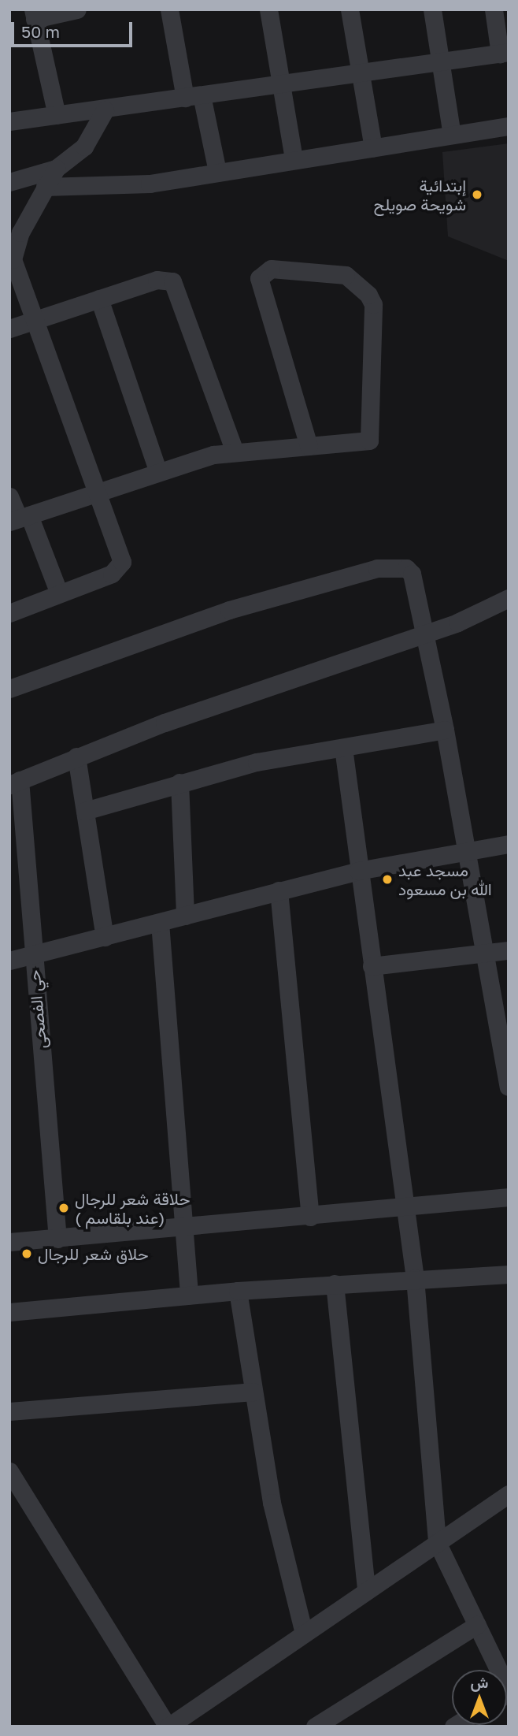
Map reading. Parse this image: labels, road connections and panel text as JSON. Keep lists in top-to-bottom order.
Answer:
{
  "streets": {
    "street": ["حي الفصحى"]
  },
  "places": [
    "إبتدائية شويحة صويلح",
    "مسجد عبد الله بن مسعود",
    "حلاقة شعر للرجال ( عند بلقاسم)",
    "حلاق شعر للرجال"
  ],
  "scale_bar": "50 m",
  "north": "top"
}
